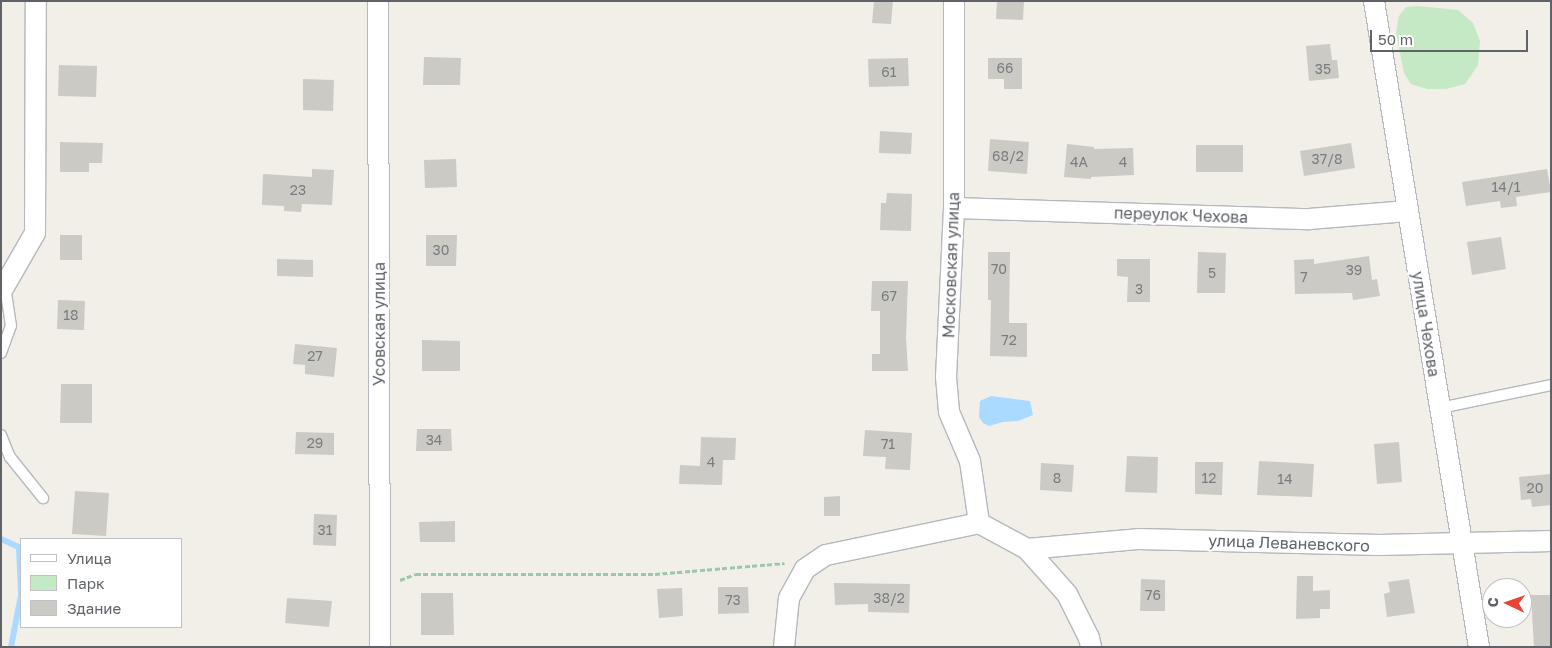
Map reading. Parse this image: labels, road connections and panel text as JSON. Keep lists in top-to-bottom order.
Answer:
{
  "streets": {
    "street": [
      "переулок Чехова",
      "Московская улица",
      "Усовская улица",
      "улица Чехова",
      "улица Леваневского"
    ]
  },
  "crossings": [
    ["переулок Чехова", "Московская улица"],
    ["переулок Чехова", "улица Чехова"],
    ["улица Чехова", "улица Леваневского"]
  ],
  "house_numbers": [
    "66",
    "35",
    "61",
    "68/2",
    "37/8",
    "4А",
    "4",
    "14/1",
    "23",
    "30",
    "70",
    "39",
    "5",
    "7",
    "3",
    "67",
    "18",
    "72",
    "27",
    "34",
    "29",
    "71",
    "4",
    "8",
    "12",
    "14",
    "20",
    "31",
    "76",
    "38/2",
    "73"
  ],
  "legend": ["Улица", "Парк", "Здание"],
  "scale_bar": "50 m",
  "north": "left"
}
